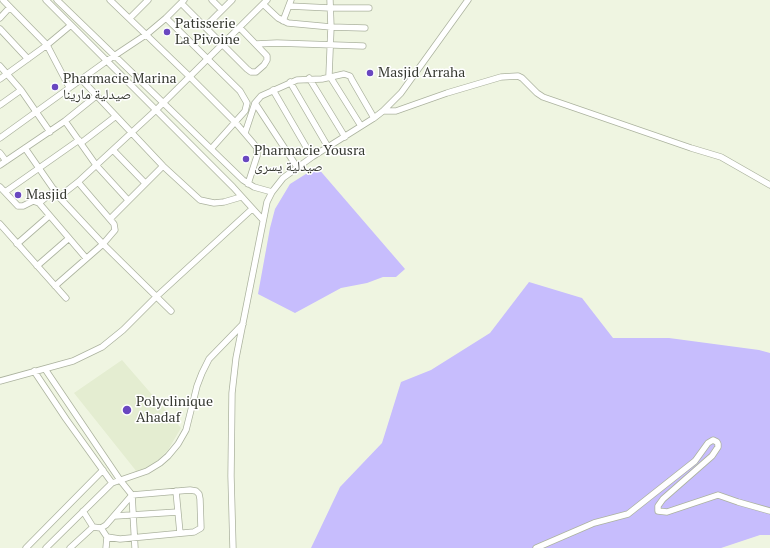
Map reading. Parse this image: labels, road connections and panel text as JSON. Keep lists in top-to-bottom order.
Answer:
{
  "places": [
    "Patisserie La Pivoine",
    "Masjid Arraha",
    "Pharmacie Marina صيدلية مارينا",
    "Pharmacie Yousra صيدلية يسرى",
    "Masjid",
    "Polyclinique Ahadaf"
  ]
}
